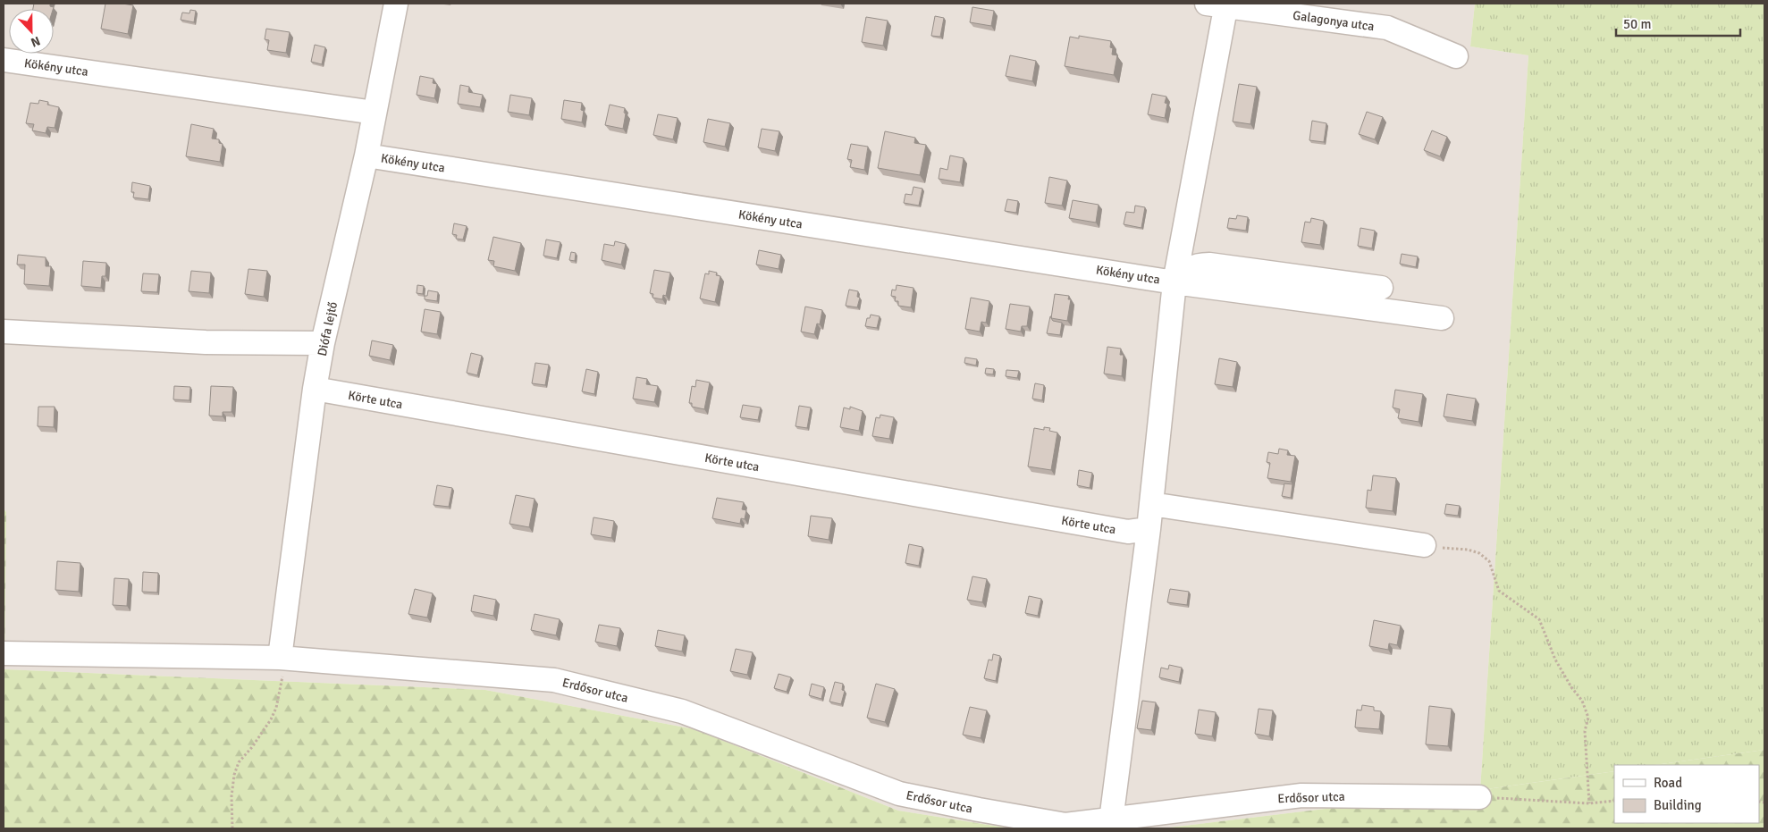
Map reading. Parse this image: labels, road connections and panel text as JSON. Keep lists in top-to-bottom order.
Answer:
{
  "streets": {
    "street": [
      "Galagonya utca",
      "Kökény utca",
      "Diófa lejtő",
      "Körte utca",
      "Erdősor utca"
    ]
  },
  "crossings": [
    ["Kökény utca", "Diófa lejtő"],
    ["Diófa lejtő", "Körte utca"],
    ["Diófa lejtő", "Erdősor utca"]
  ],
  "legend": ["Road", "Building"],
  "scale_bar": "50 m",
  "north": "bottom"
}
